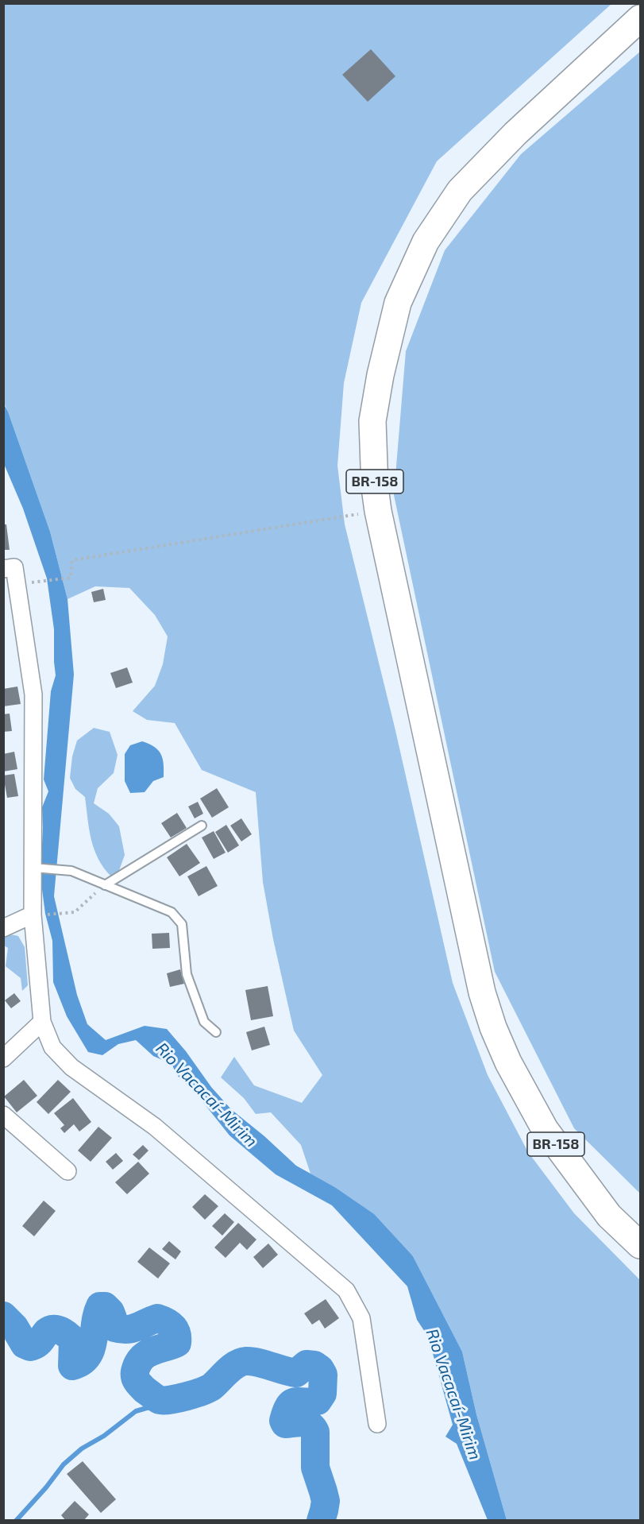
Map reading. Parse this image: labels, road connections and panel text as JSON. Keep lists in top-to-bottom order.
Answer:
{
  "streets": {
    "highway": ["BR-158"]
  },
  "water": ["Rio Vacacaí-Mirim"]
}
